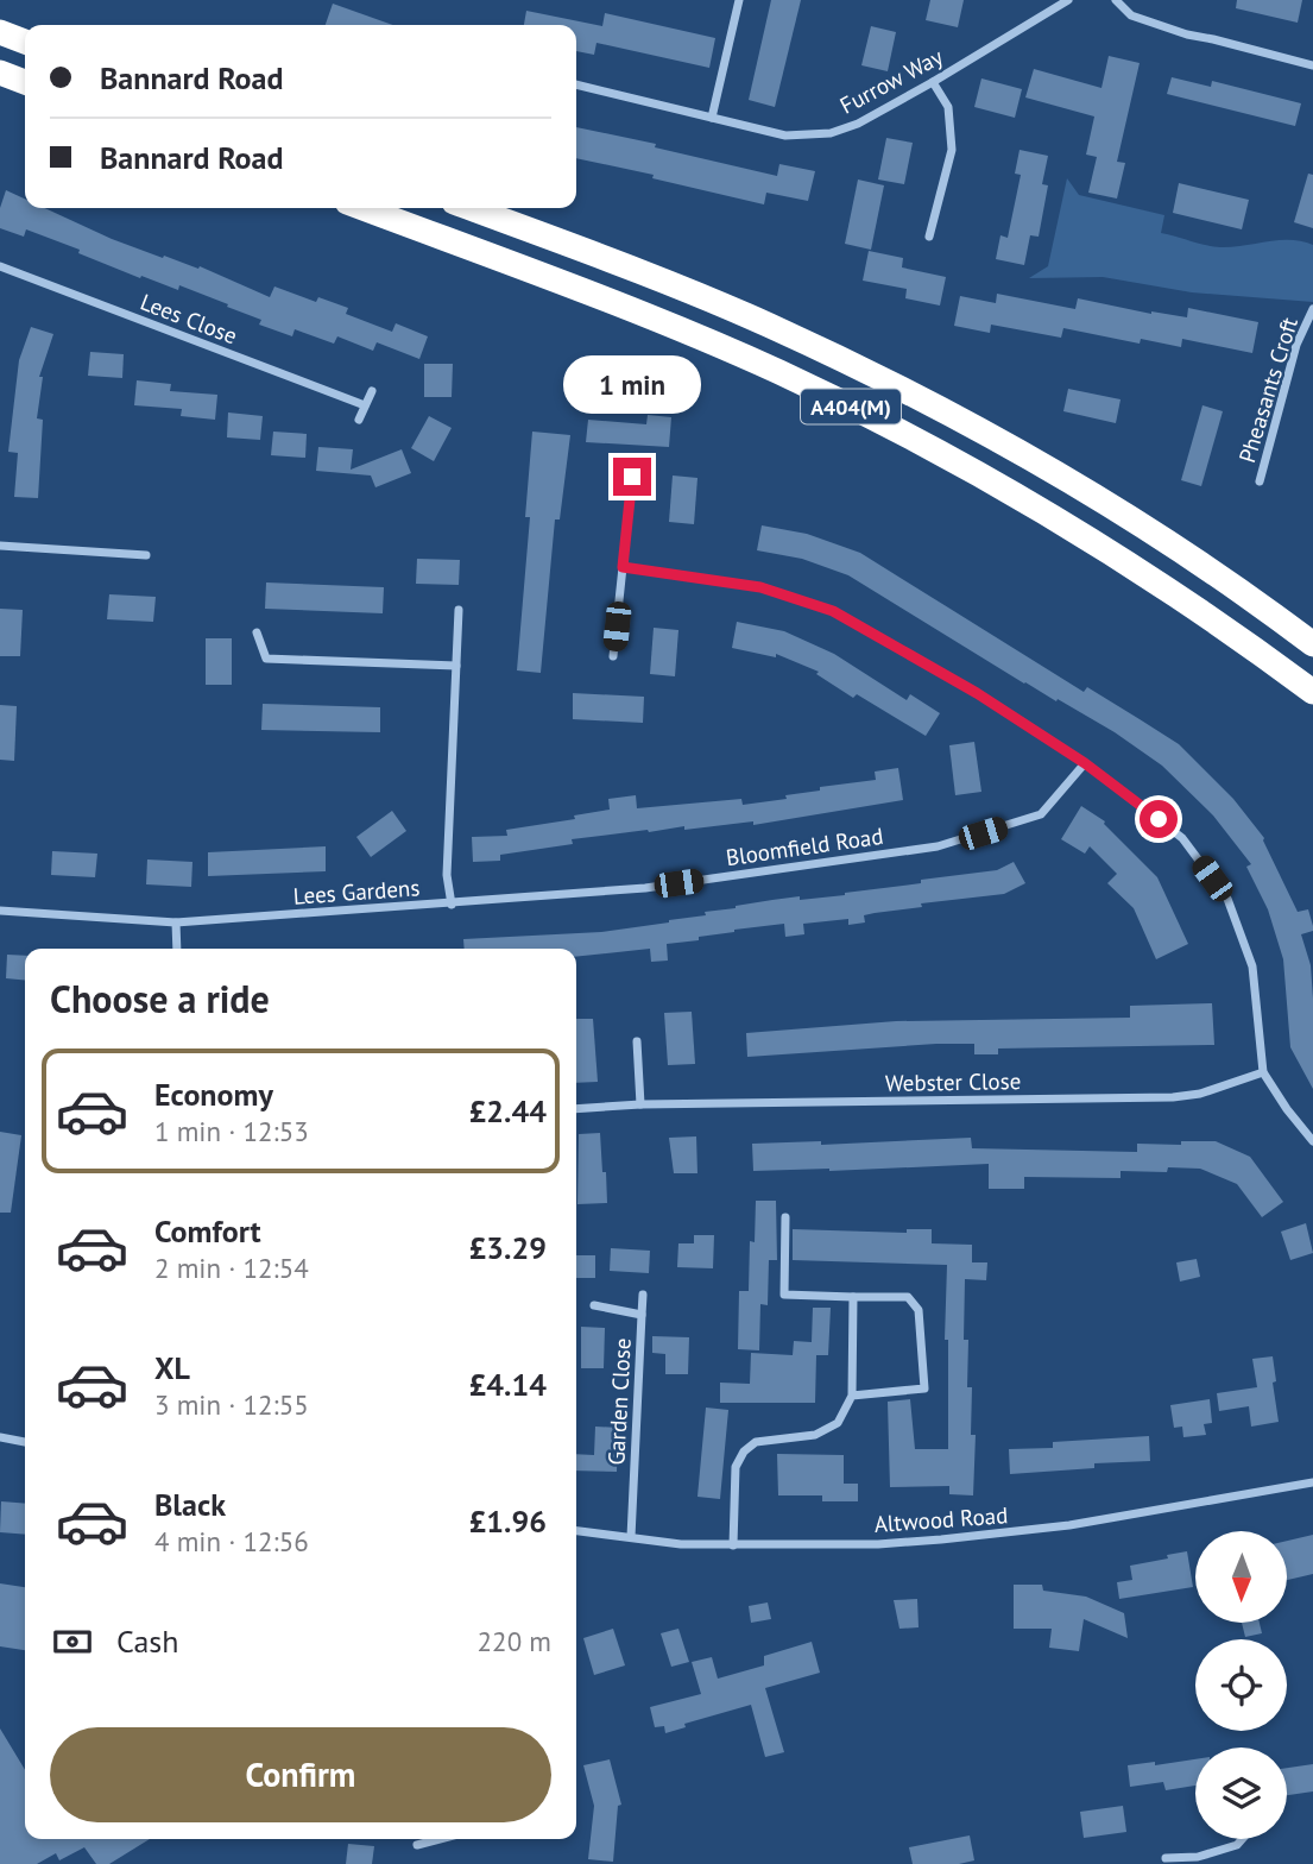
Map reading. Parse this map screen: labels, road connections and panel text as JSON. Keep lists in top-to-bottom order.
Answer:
{
  "streets": {
    "highway": ["A404(M)"],
    "street": [
      "Furrow Way",
      "Lees Close",
      "Pheasants Croft",
      "Bloomfield Road",
      "Lees Gardens",
      "Webster Close",
      "Garden Close",
      "Altwood Road"
    ]
  },
  "crossings": [
    ["Bloomfield Road", "Lees Gardens"],
    ["Garden Close", "Altwood Road"]
  ],
  "north": "bottom",
  "page": {
    "banner": ["Bannard Road", "Bannard Road"],
    "bubble": "1 min",
    "heading": "Choose a ride",
    "list": [
      {
        "name": "Economy",
        "note": "1 min · 12:53",
        "value": "£2.44"
      },
      {
        "name": "Comfort",
        "note": "2 min · 12:54",
        "value": "£3.29"
      },
      {
        "name": "XL",
        "note": "3 min · 12:55",
        "value": "£4.14"
      },
      {
        "name": "Black",
        "note": "4 min · 12:56",
        "value": "£1.96"
      }
    ],
    "pay": ["Cash", "220 m"],
    "buttons": "Confirm"
  }
}
